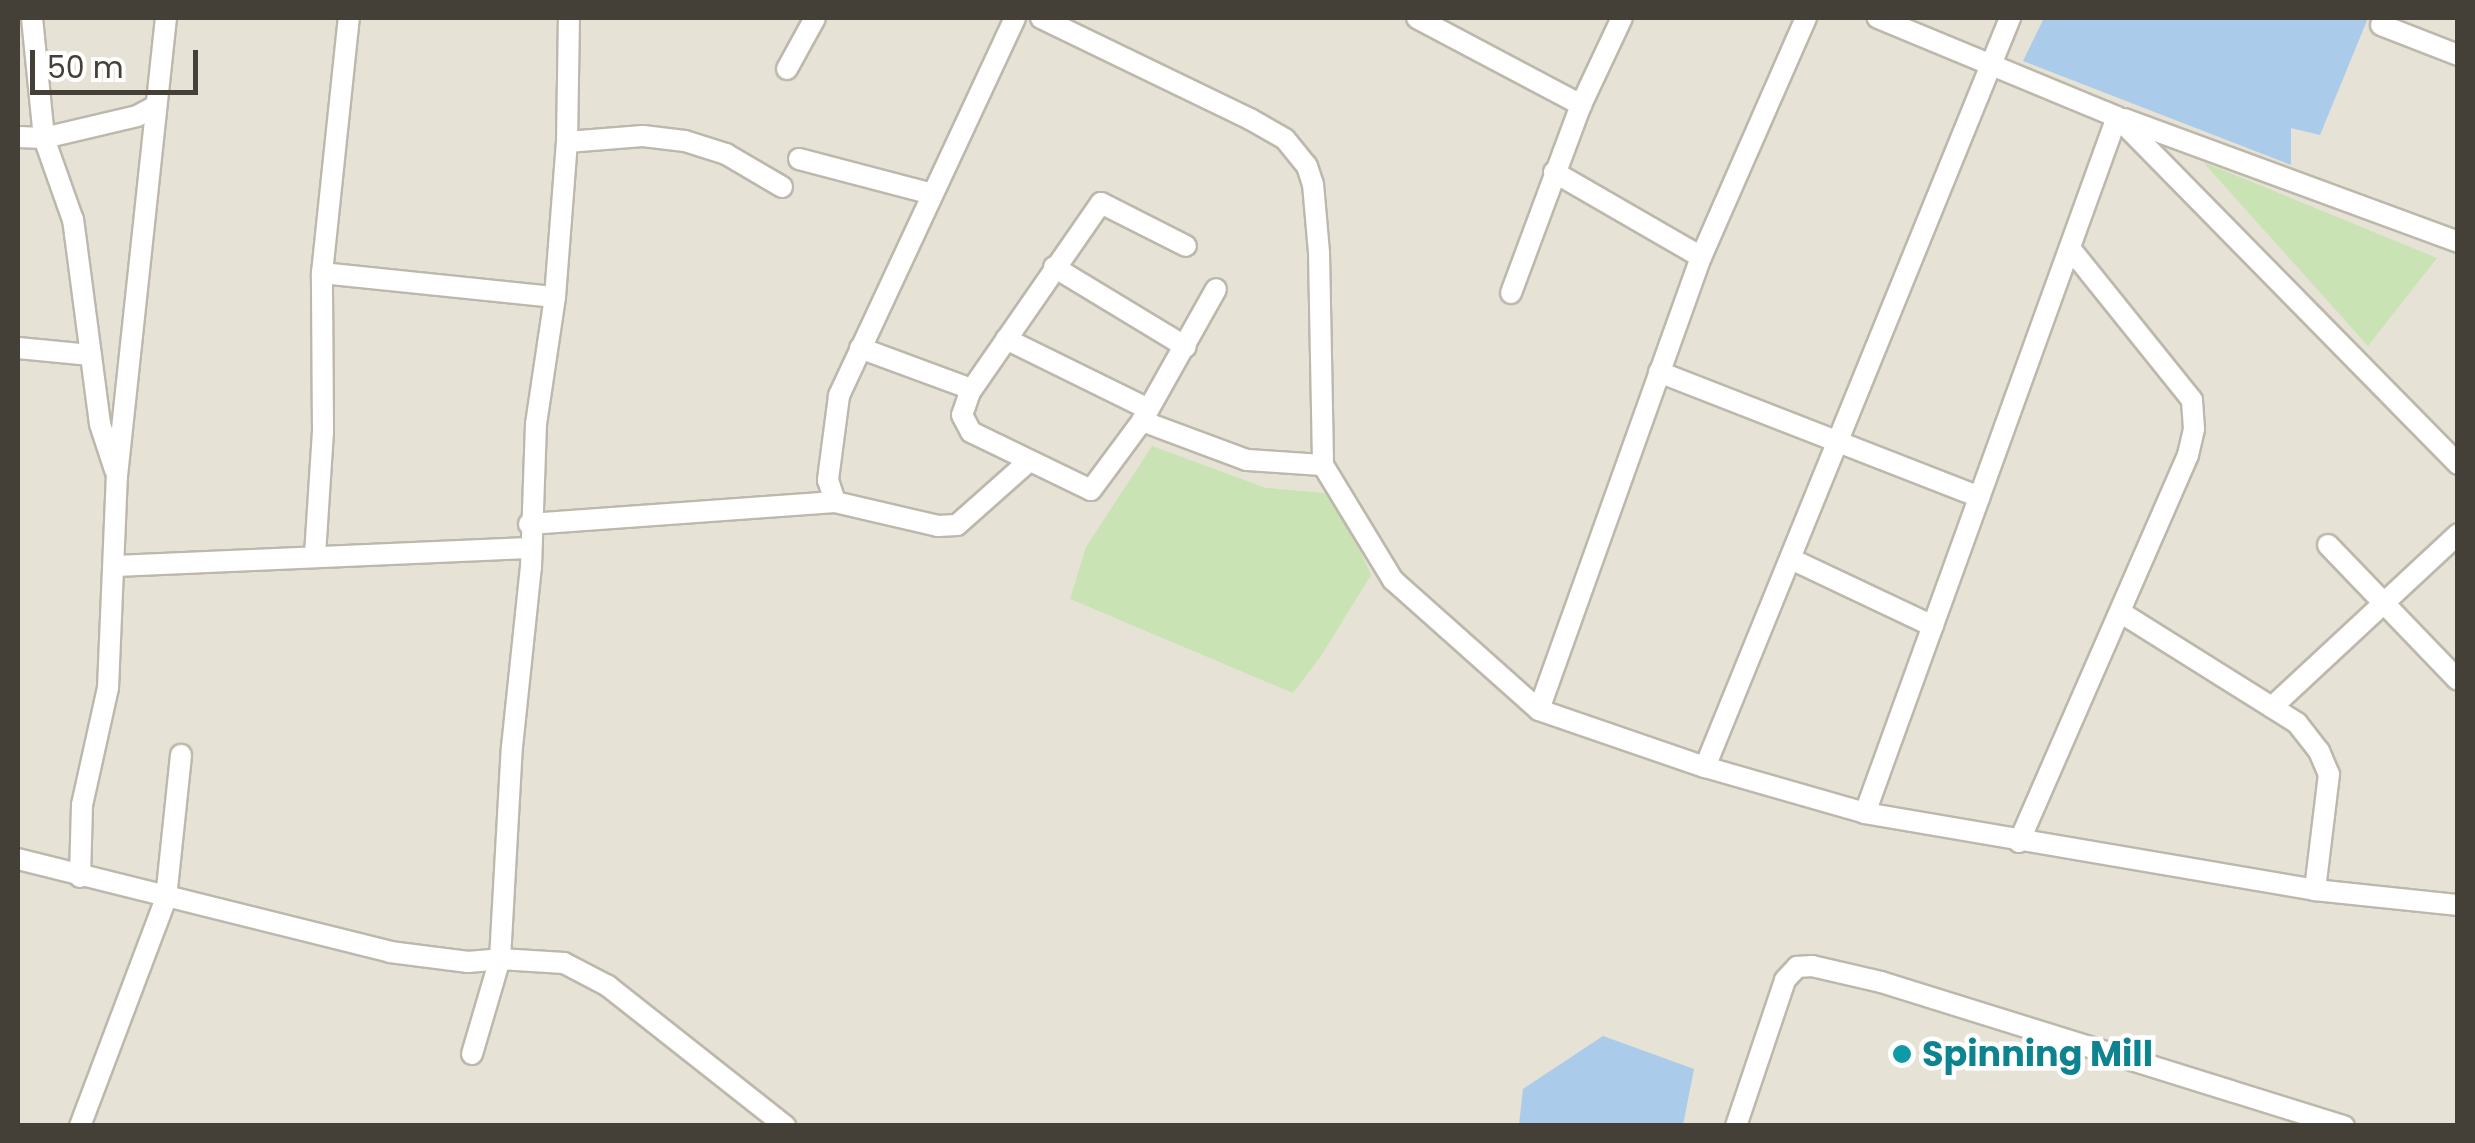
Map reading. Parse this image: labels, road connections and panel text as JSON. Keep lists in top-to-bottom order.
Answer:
{
  "places": ["Spinning Mill"],
  "scale_bar": "50 m"
}
